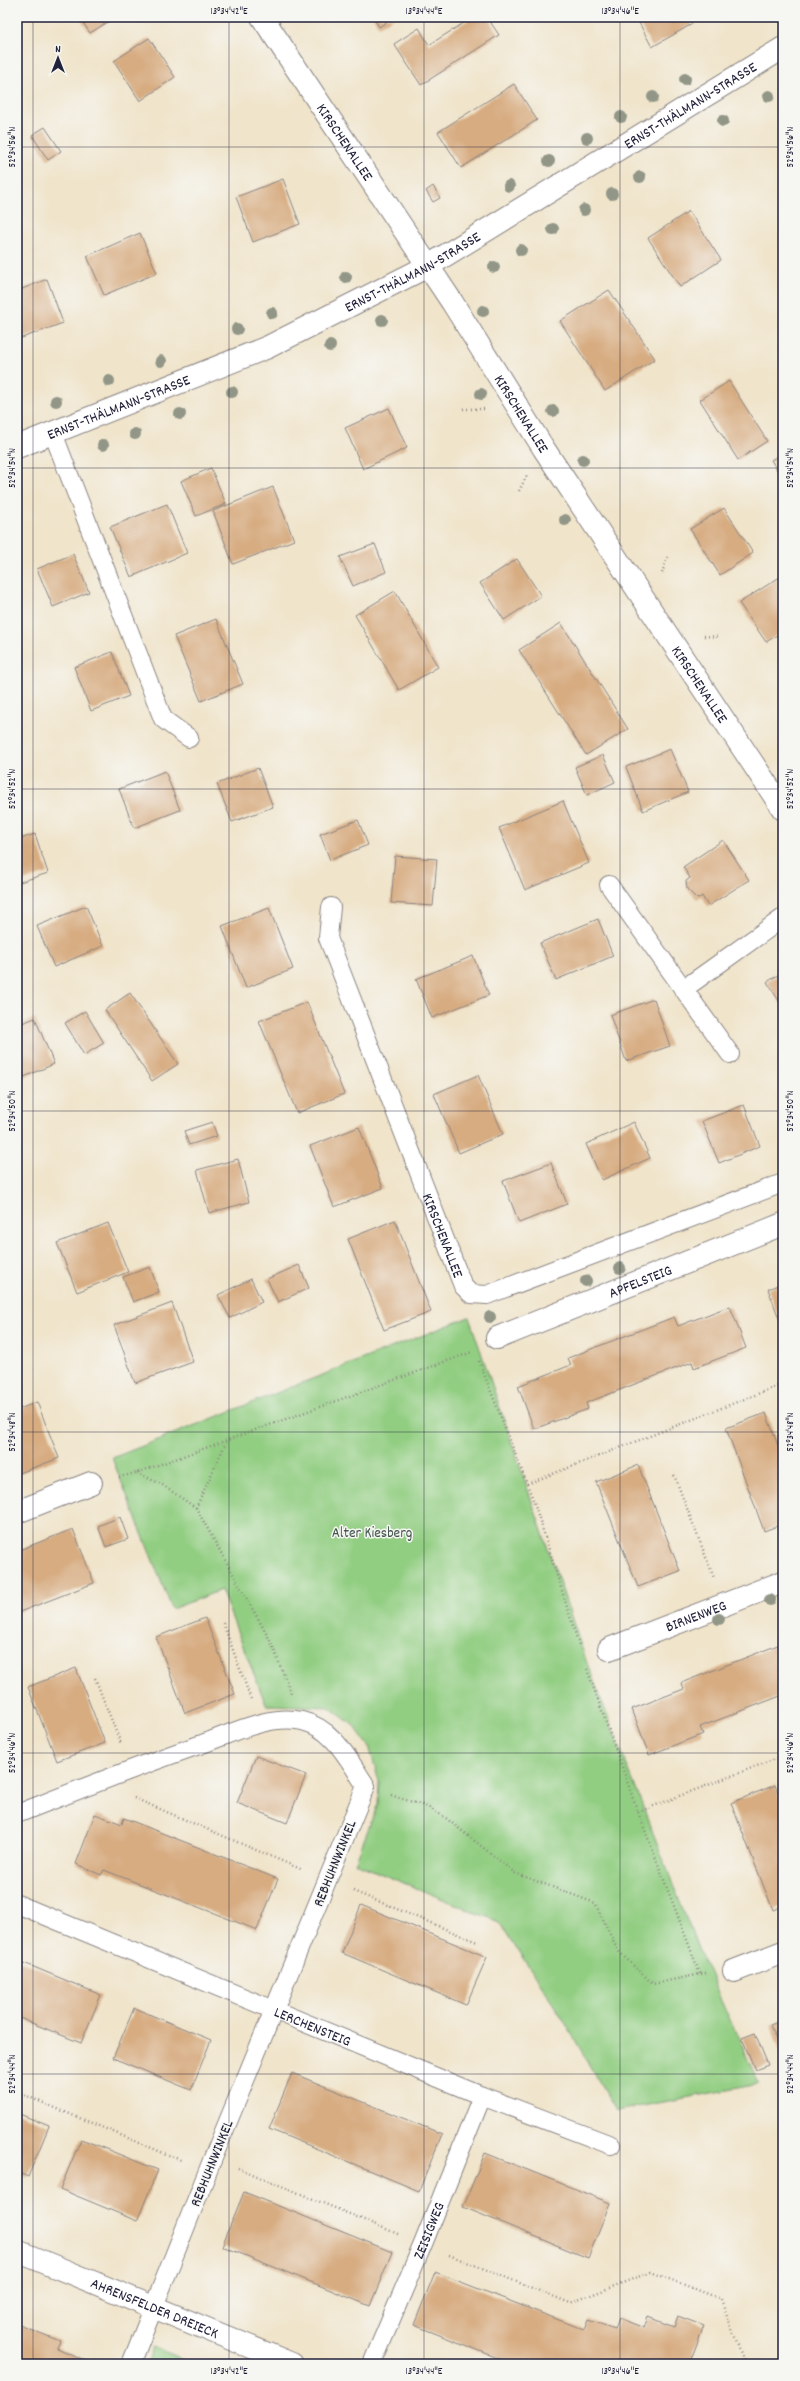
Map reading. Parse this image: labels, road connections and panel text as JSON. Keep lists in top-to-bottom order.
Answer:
{
  "streets": {
    "street": [
      "ERNST-THÄLMANN-STRASSE",
      "KIRSCHENALLEE",
      "APFELSTEIG",
      "BIRNENWEG",
      "AHRENSFELDER DREIECK"
    ],
    "lane": ["REBHUHNWINKEL", "LERCHENSTEIG", "ZEISIGWEG"]
  },
  "crossings": [
    ["ERNST-THÄLMANN-STRASSE", "KIRSCHENALLEE"],
    ["REBHUHNWINKEL", "LERCHENSTEIG"],
    ["REBHUHNWINKEL", "AHRENSFELDER DREIECK"],
    ["LERCHENSTEIG", "ZEISIGWEG"]
  ],
  "parks": ["Alter Kiesberg"],
  "north": "top",
  "coordinates": [
    "13°34'42\"E",
    "13°34'44\"E",
    "13°34'46\"E",
    "52°34'56\"N",
    "52°34'54\"N",
    "52°34'52\"N",
    "52°34'50\"N",
    "52°34'48\"N",
    "52°34'46\"N",
    "52°34'44\"N"
  ]
}
